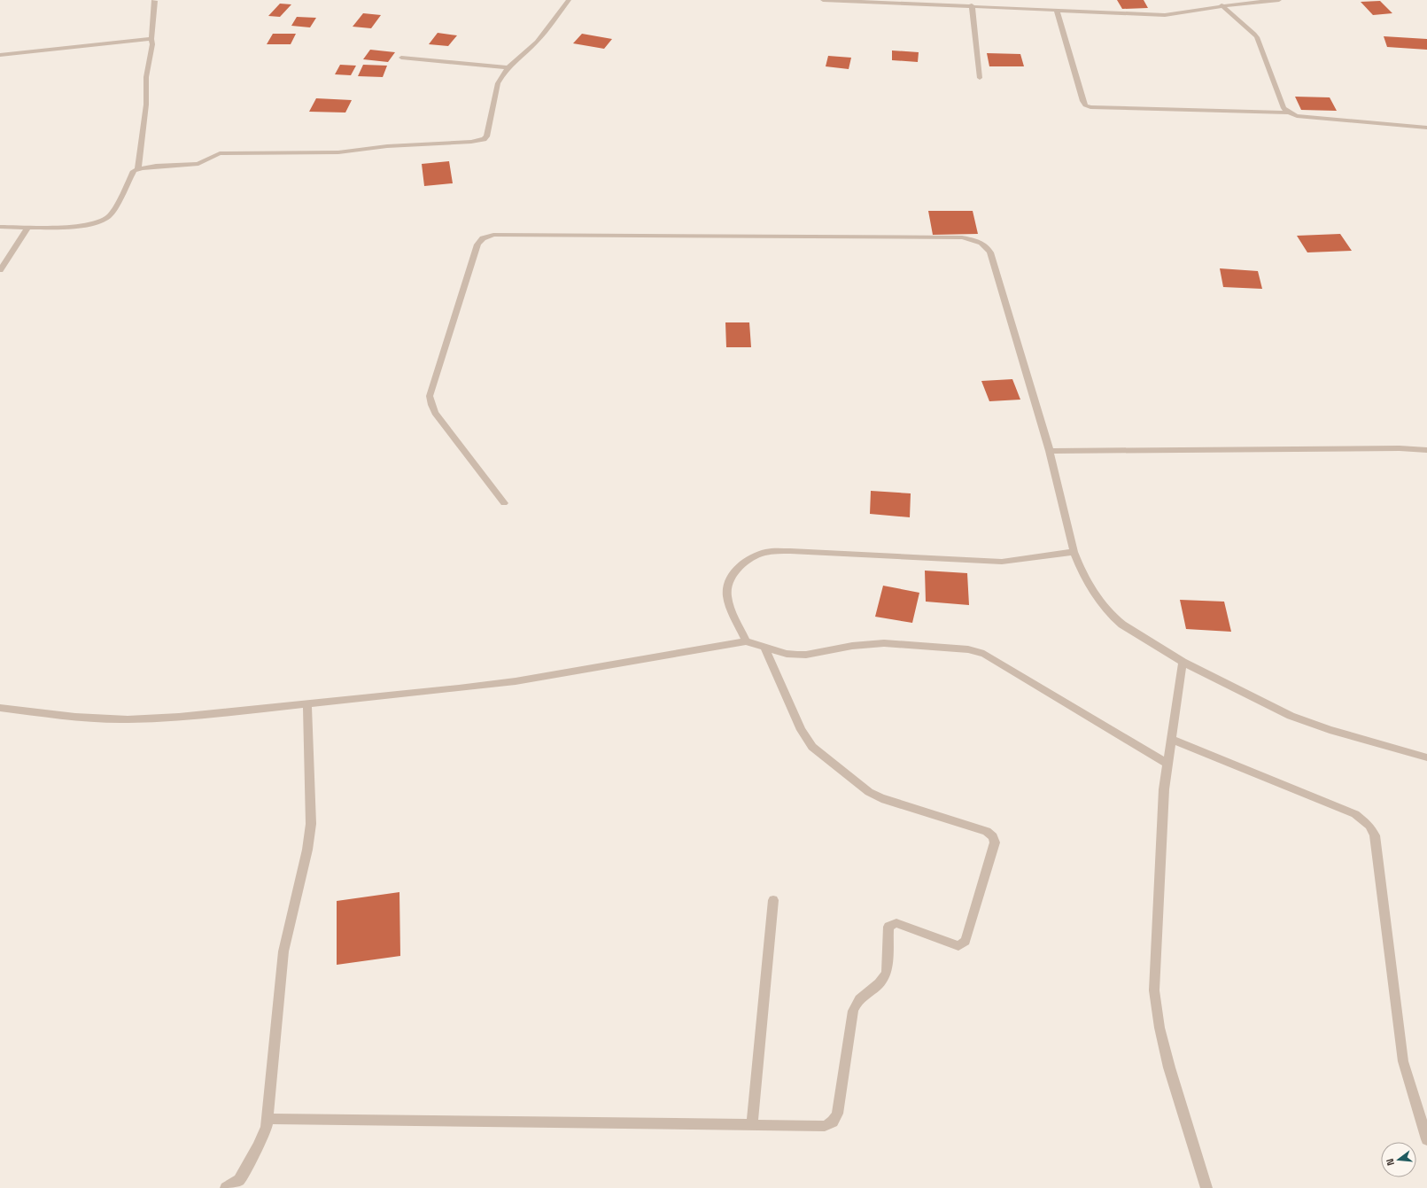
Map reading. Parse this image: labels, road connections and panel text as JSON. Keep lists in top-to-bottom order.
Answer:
{
  "north": "left"
}
